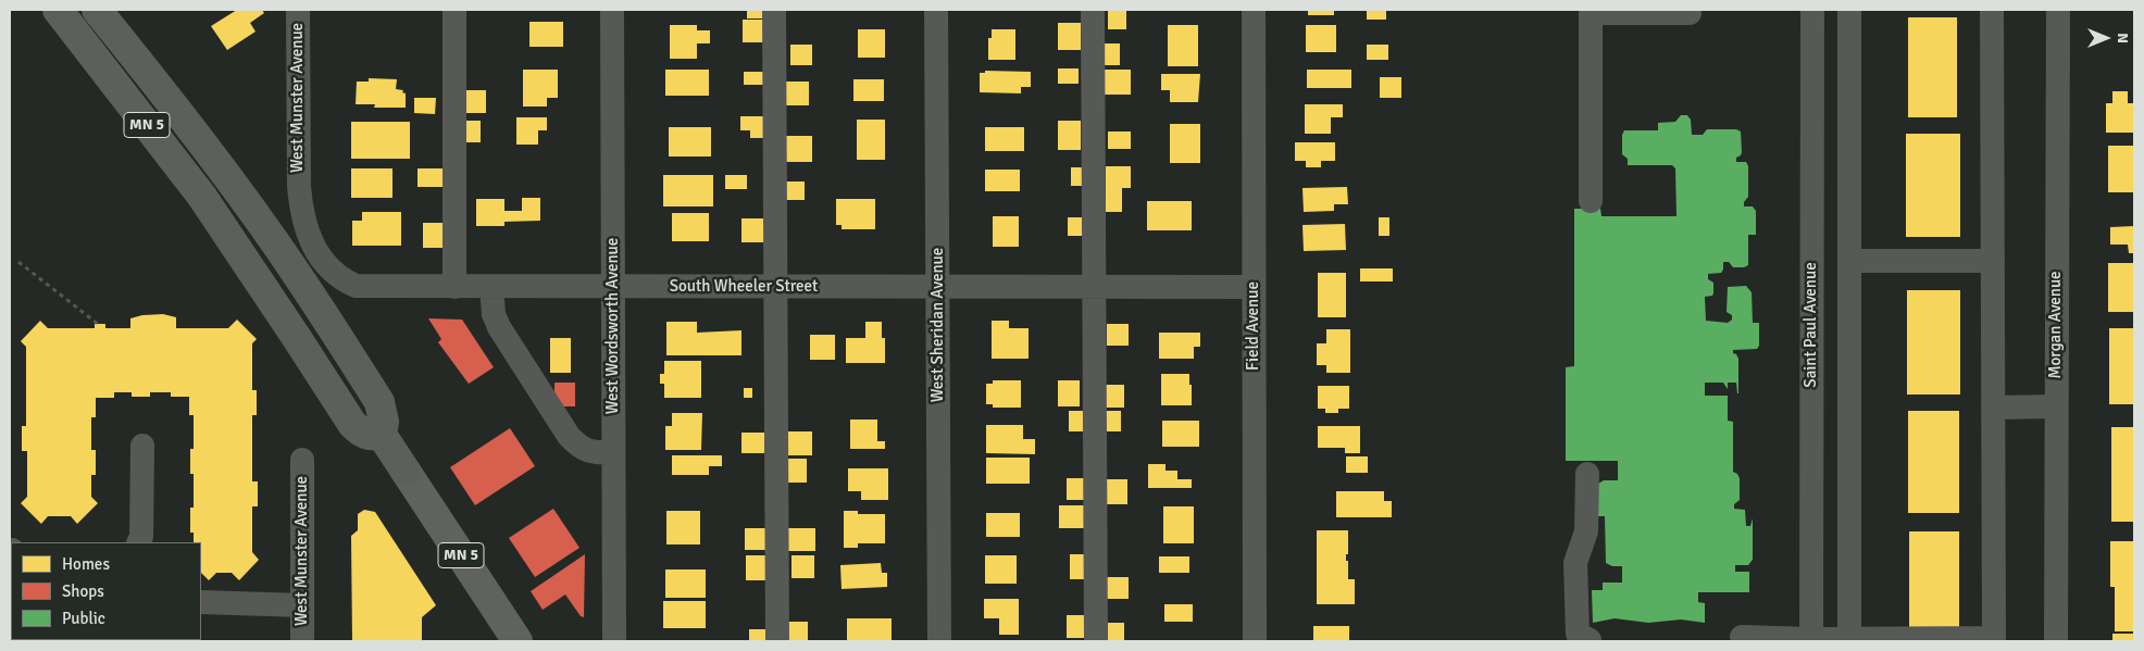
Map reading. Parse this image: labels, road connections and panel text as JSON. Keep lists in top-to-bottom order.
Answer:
{
  "streets": {
    "highway": ["MN 5"],
    "street": [
      "West Munster Avenue",
      "South Wheeler Street",
      "West Sheridan Avenue",
      "Saint Paul Avenue",
      "Morgan Avenue",
      "West Wordsworth Avenue",
      "Field Avenue"
    ]
  },
  "crossings": [
    ["West Munster Avenue", "South Wheeler Street"],
    ["South Wheeler Street", "West Sheridan Avenue"],
    ["South Wheeler Street", "West Wordsworth Avenue"],
    ["South Wheeler Street", "Field Avenue"]
  ],
  "legend": ["Homes", "Shops", "Public"],
  "north": "right"
}
